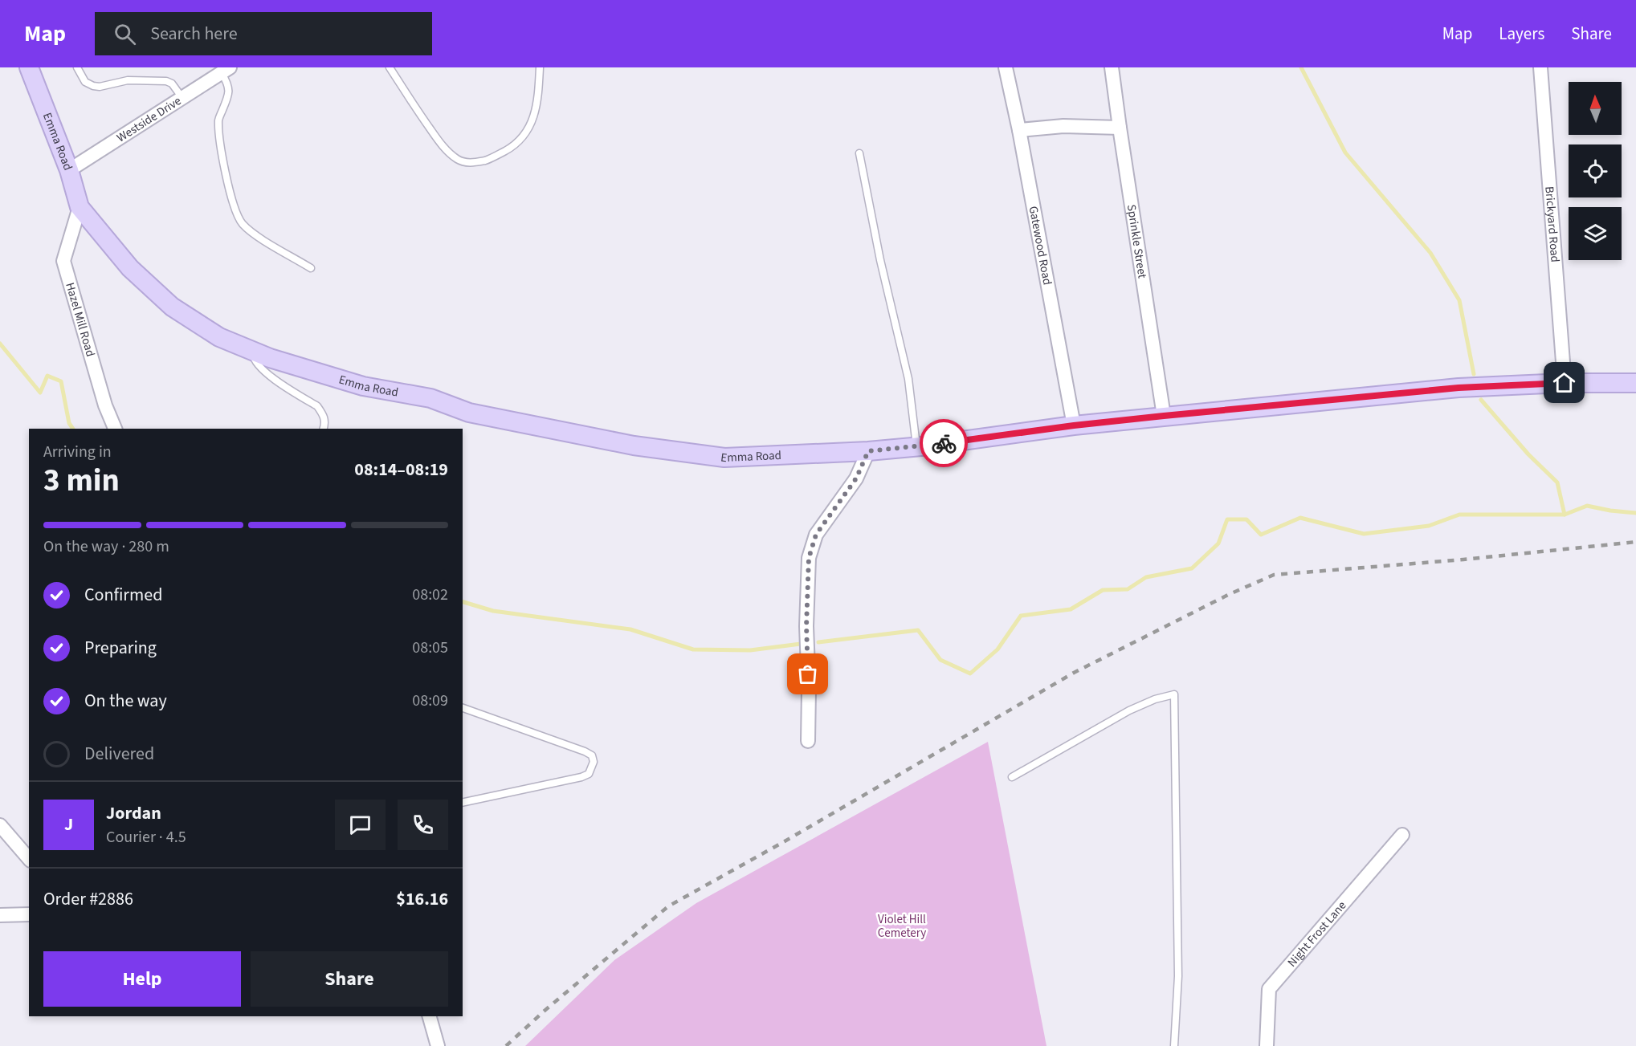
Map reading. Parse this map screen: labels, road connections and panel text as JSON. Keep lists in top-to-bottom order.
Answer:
{
  "streets": {
    "street": [
      "Westside Drive",
      "Emma Road",
      "Brickyard Road",
      "Sprinkle Street",
      "Gatewood Road",
      "Hazel Mill Road",
      "Night Frost Lane"
    ]
  },
  "crossings": [
    ["Westside Drive", "Emma Road"],
    ["Emma Road", "Brickyard Road"],
    ["Emma Road", "Sprinkle Street"],
    ["Emma Road", "Gatewood Road"],
    ["Emma Road", "Hazel Mill Road"]
  ],
  "parks": ["Violet Hill Cemetery"],
  "north": "top",
  "page": {
    "header": "Map",
    "search": "Search here",
    "nav": ["Map", "Layers", "Share"],
    "heading": ["3 min", "Arriving in", "08:14–08:19"],
    "panel": [
      "Jordan",
      "Courier · 4.5",
      "Order #2886",
      "$16.16"
    ],
    "bar": "On the way · 280 m",
    "list": [
      ["Confirmed", "08:02"],
      ["Preparing", "08:05"],
      ["On the way", "08:09"],
      "Delivered"
    ],
    "round": "J",
    "buttons": ["Help", "Share"]
  }
}
